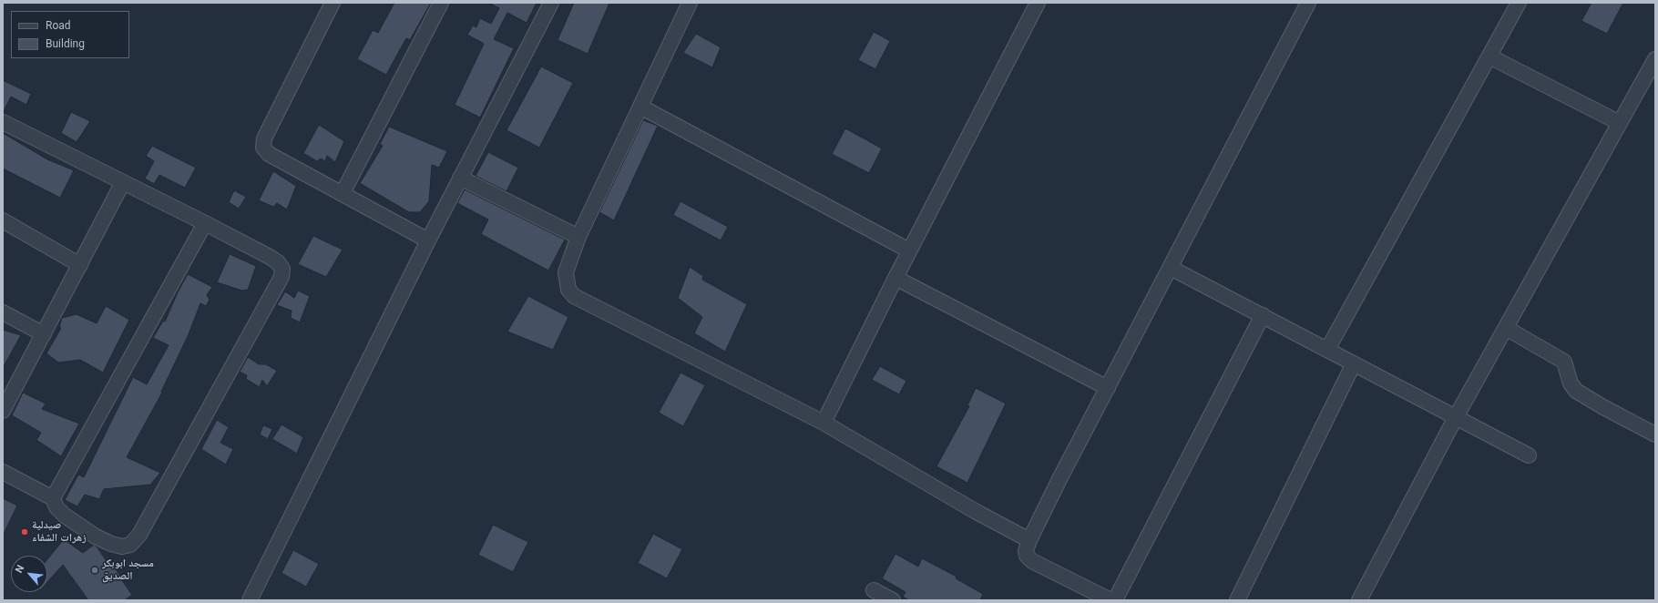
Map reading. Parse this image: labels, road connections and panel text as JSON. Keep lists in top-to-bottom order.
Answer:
{
  "places": ["صيدلية زهرات الشفاء", "مسجد ابوبكر الصديق"],
  "legend": ["Road", "Building"],
  "north": "top left"
}
